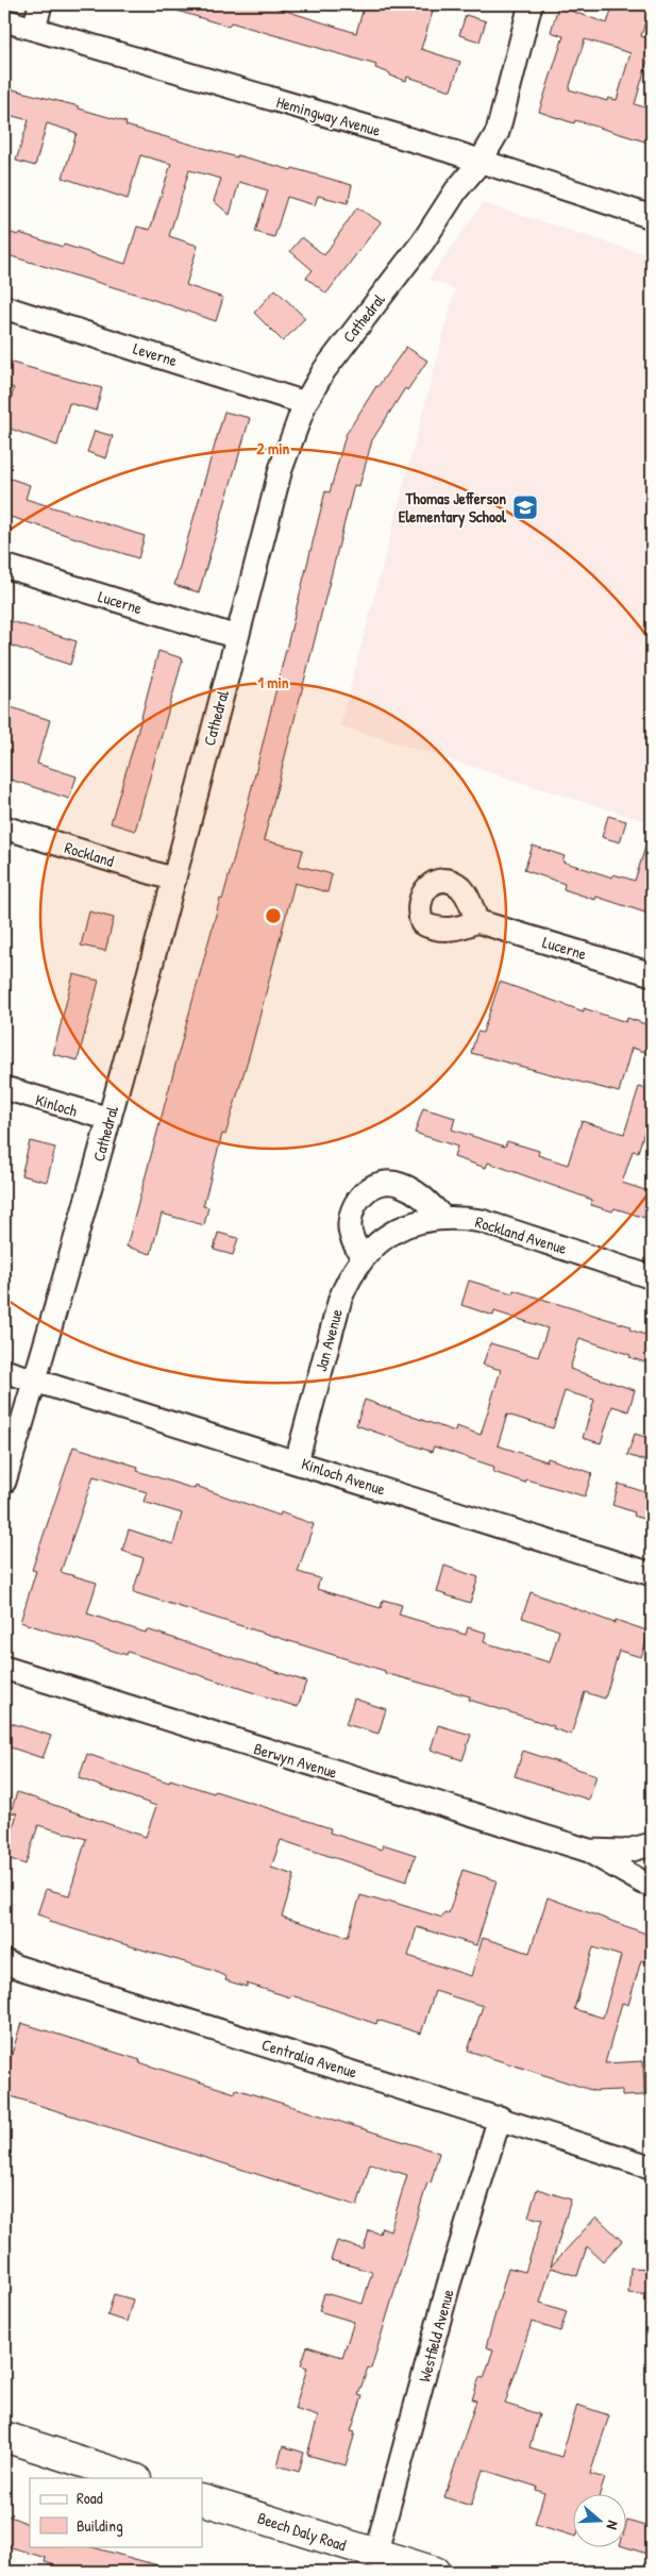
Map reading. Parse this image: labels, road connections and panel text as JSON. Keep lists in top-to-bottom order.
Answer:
{
  "streets": {
    "main road": ["Beech Daly Road"],
    "street": [
      "Hemingway Avenue",
      "Cathedral",
      "Leverne",
      "Lucerne",
      "Rockland",
      "Kinloch",
      "Rockland Avenue",
      "Jan Avenue",
      "Kinloch Avenue",
      "Berwyn Avenue",
      "Centralia Avenue",
      "Westfield Avenue"
    ]
  },
  "crossings": [
    ["Hemingway Avenue", "Cathedral"],
    ["Cathedral", "Leverne"],
    ["Cathedral", "Lucerne"],
    ["Cathedral", "Rockland"],
    ["Cathedral", "Kinloch"],
    ["Cathedral", "Kinloch Avenue"],
    ["Rockland Avenue", "Jan Avenue"],
    ["Jan Avenue", "Kinloch Avenue"],
    ["Centralia Avenue", "Westfield Avenue"],
    ["Westfield Avenue", "Beech Daly Road"]
  ],
  "places": {
    "school or university": ["Thomas Jefferson Elementary School"]
  },
  "legend": ["Road", "Building"],
  "north": "right",
  "rings": ["2 min", "1 min"]
}
